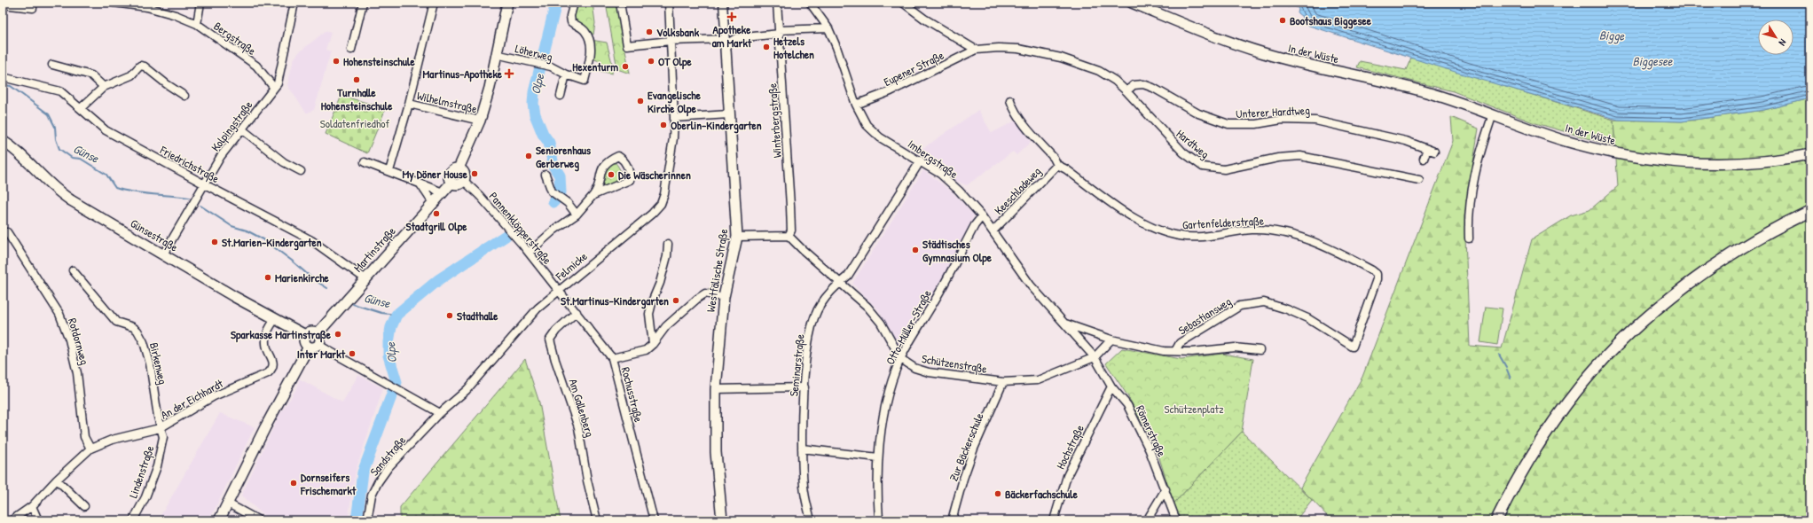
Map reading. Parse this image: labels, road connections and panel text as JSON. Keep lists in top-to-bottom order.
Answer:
{
  "streets": {
    "street": [
      "Bergstraße",
      "Löherweg",
      "In der Wüste",
      "Eupener Straße",
      "Wilhelmstraße",
      "Unterer Hardtweg",
      "Winterbergstraße",
      "Kolpingstraße",
      "Hardtweg",
      "Imbergstraße",
      "Friedrichstraße",
      "Keeschladeweg",
      "Gartenfelderstraße",
      "Pannenklöpperstraße",
      "Günsestraße",
      "Martinstraße",
      "Felmicke",
      "Westfälische Straße",
      "Sebastiansweg",
      "Otto-Müller-Straße",
      "Rotdornweg",
      "Birkenweg",
      "Schützenstraße",
      "Seminarstraße",
      "Rochusstraße",
      "An der Eichhardt",
      "Am Gallenberg",
      "Römerstraße",
      "Zur Bäckerschule",
      "Hochstraße",
      "Sandstraße",
      "Lindenstraße"
    ]
  },
  "crossings": [
    ["Bergstraße", "Kolpingstraße"],
    ["Eupener Straße", "Hardtweg"],
    ["Eupener Straße", "Imbergstraße"],
    ["Unterer Hardtweg", "Hardtweg"],
    ["Winterbergstraße", "Schützenstraße"],
    ["Kolpingstraße", "Friedrichstraße"],
    ["Kolpingstraße", "Günsestraße"],
    ["Imbergstraße", "Keeschladeweg"],
    ["Imbergstraße", "Sebastiansweg"],
    ["Imbergstraße", "Otto-Müller-Straße"],
    ["Imbergstraße", "Schützenstraße"],
    ["Imbergstraße", "Seminarstraße"],
    ["Imbergstraße", "Römerstraße"],
    ["Friedrichstraße", "Martinstraße"],
    ["Keeschladeweg", "Gartenfelderstraße"],
    ["Gartenfelderstraße", "Sebastiansweg"],
    ["Pannenklöpperstraße", "Martinstraße"],
    ["Pannenklöpperstraße", "Felmicke"],
    ["Pannenklöpperstraße", "Rochusstraße"],
    ["Günsestraße", "Martinstraße"],
    ["Günsestraße", "An der Eichhardt"],
    ["Felmicke", "Rochusstraße"],
    ["Felmicke", "Sandstraße"],
    ["Otto-Müller-Straße", "Schützenstraße"],
    ["Rotdornweg", "An der Eichhardt"],
    ["Birkenweg", "An der Eichhardt"],
    ["Birkenweg", "Lindenstraße"],
    ["Schützenstraße", "Seminarstraße"],
    ["Schützenstraße", "Römerstraße"],
    ["Schützenstraße", "Zur Bäckerschule"],
    ["Rochusstraße", "Am Gallenberg"],
    ["An der Eichhardt", "Lindenstraße"],
    ["Römerstraße", "Hochstraße"]
  ],
  "water": [
    "Bigge",
    "Biggesee",
    "Olpe",
    "Günse"
  ],
  "parks": ["Soldatenfriedhof", "Schützenplatz"],
  "places": {
    "health": ["Apotheke am Markt", "Martinus-Apotheke"],
    "other": [
      "Bootshaus Biggesee",
      "Volksbank",
      "Hetzels Hotelchen",
      "Hohensteinschule",
      "OT Olpe",
      "Hexenturm",
      "Turnhalle Hohensteinschule",
      "Evangelische Kirche Olpe",
      "Oberlin-Kindergarten",
      "Seniorenhaus Gerberweg",
      "My Döner House",
      "Die Wäscherinnen",
      "Stadtgrill Olpe",
      "St.Marien-Kindergarten",
      "Städtisches Gymnasium Olpe",
      "Marienkirche",
      "St.Martinus-Kindergarten",
      "Stadthalle",
      "Sparkasse Martinstraße",
      "Inter Markt",
      "Dornseifers Frischemarkt",
      "Bäckerfachschule"
    ]
  },
  "north": "bottom right"
}
